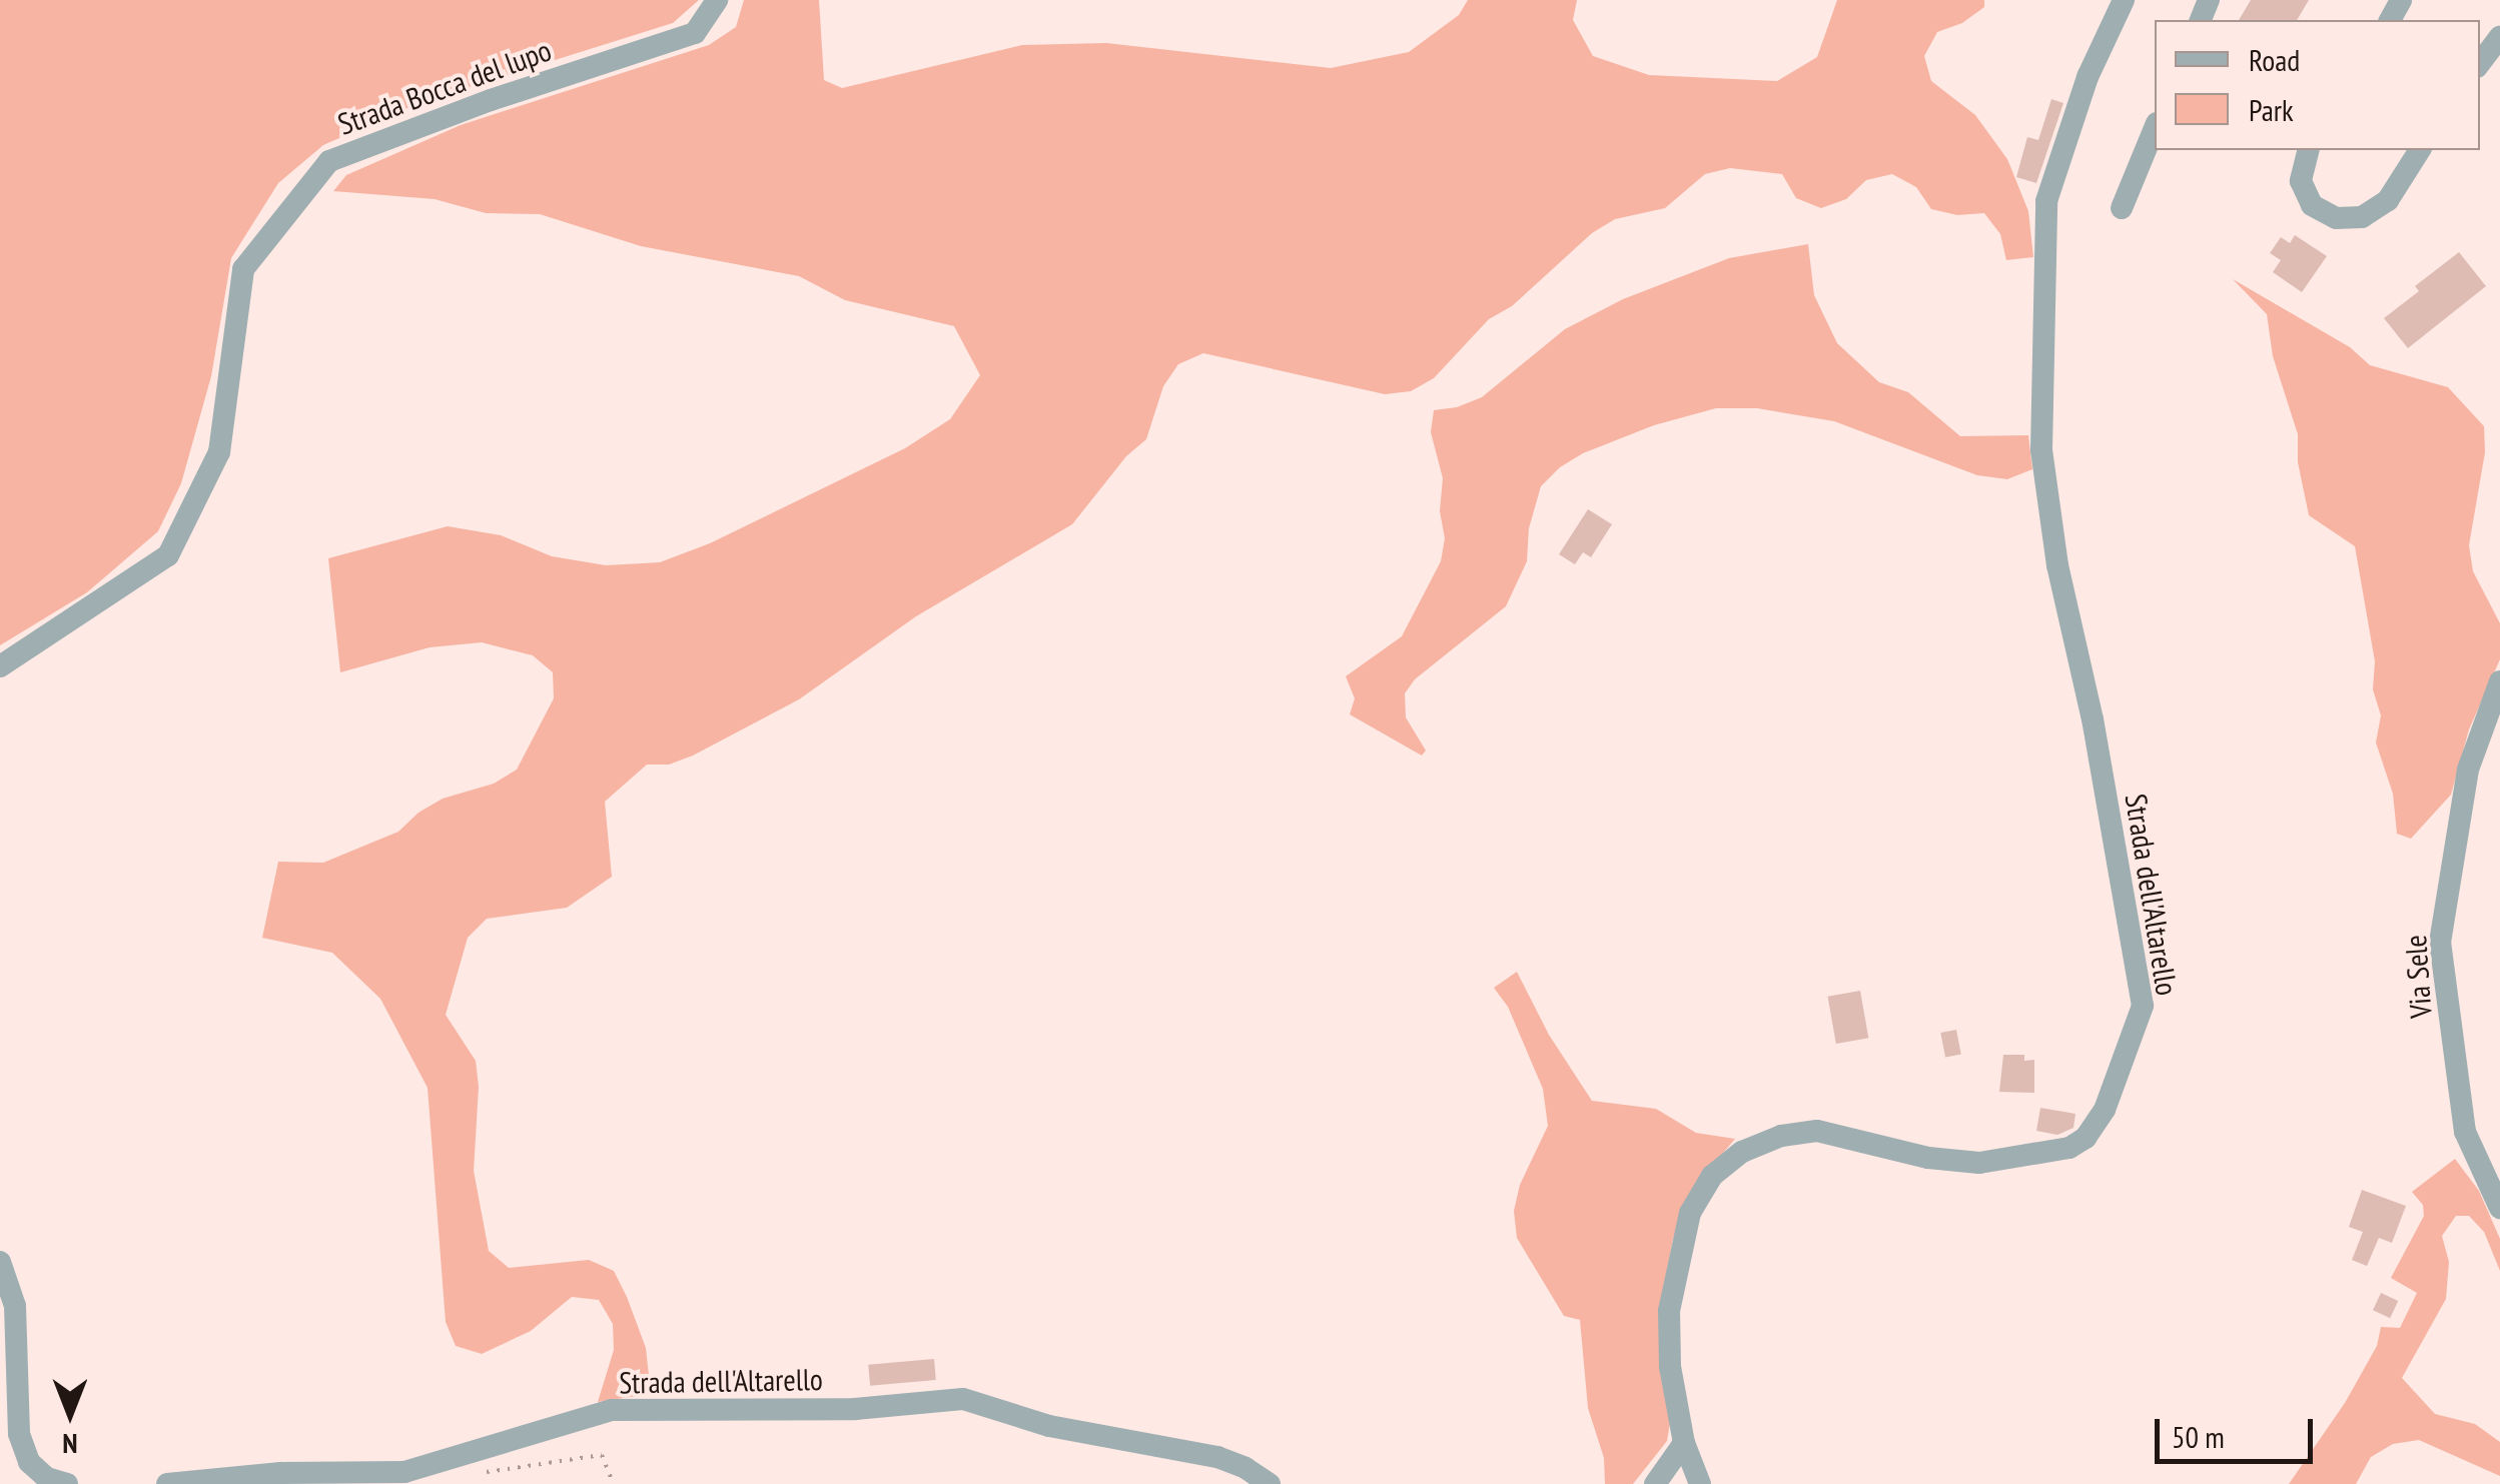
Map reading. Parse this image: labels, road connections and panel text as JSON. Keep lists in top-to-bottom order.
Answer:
{
  "streets": {
    "street": ["Strada Bocca del lupo", "Strada dell'Altarello", "Via Sele"]
  },
  "legend": ["Road", "Park"],
  "scale_bar": "50 m",
  "north": "bottom"
}
